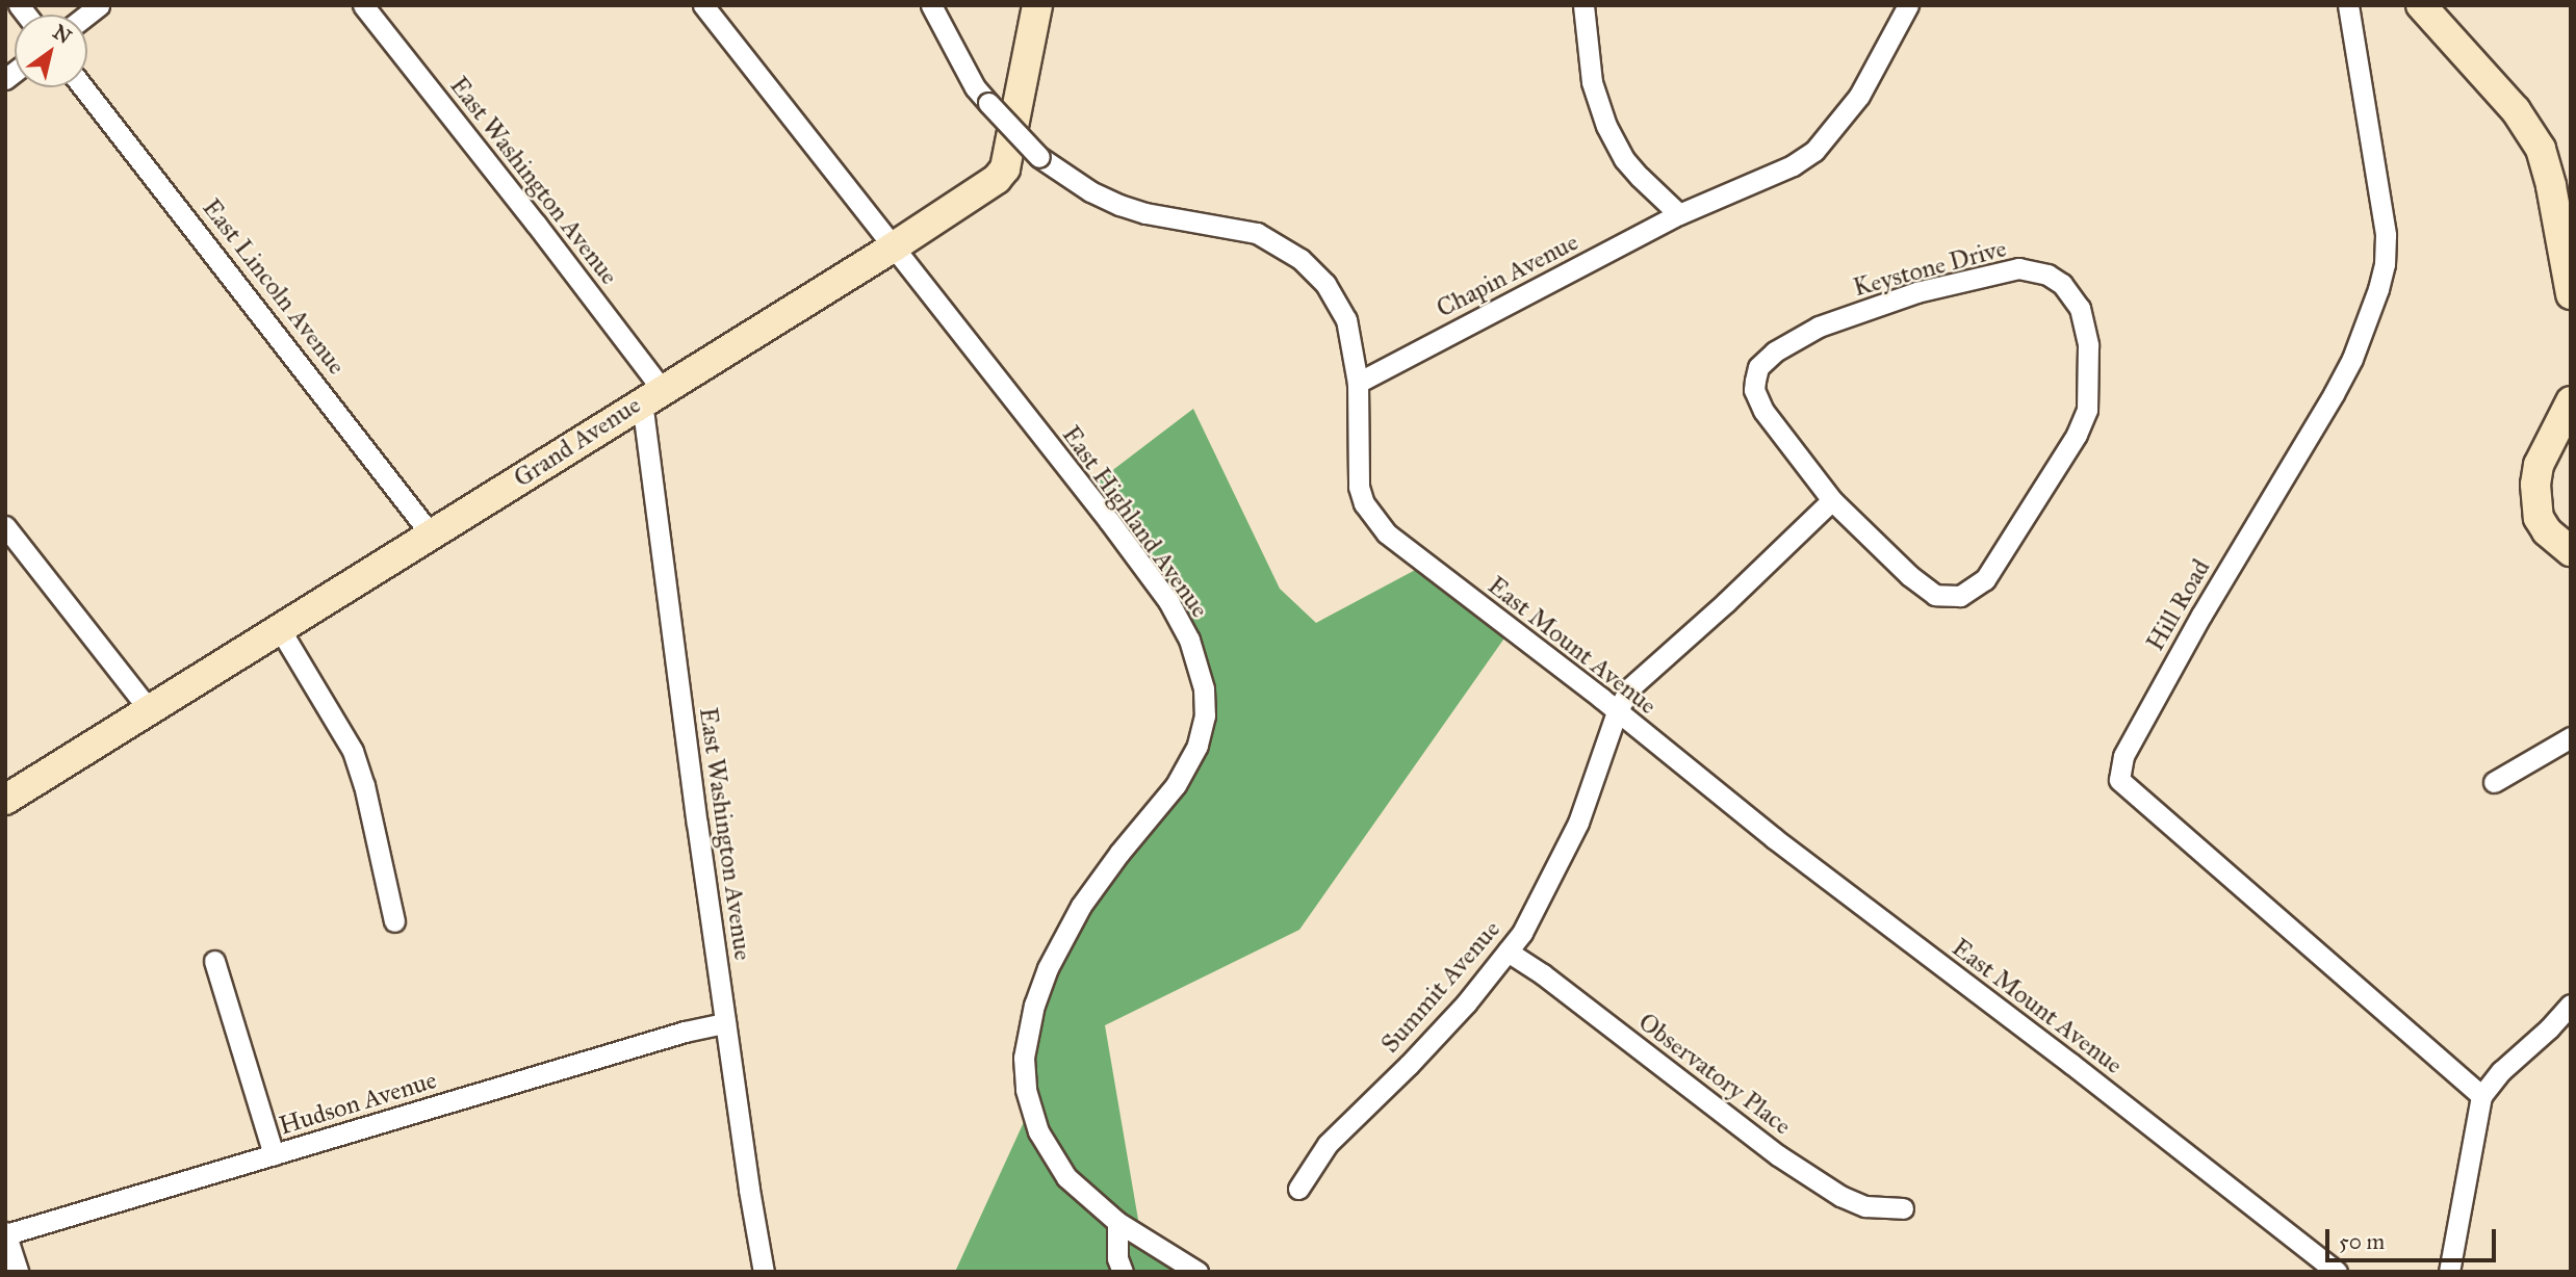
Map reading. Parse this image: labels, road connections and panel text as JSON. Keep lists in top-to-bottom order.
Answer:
{
  "streets": {
    "street": [
      "East Washington Avenue",
      "Keystone Drive",
      "Chapin Avenue",
      "East Lincoln Avenue",
      "Grand Avenue",
      "East Highland Avenue",
      "Hill Road",
      "East Mount Avenue",
      "Summit Avenue",
      "Observatory Place",
      "Hudson Avenue"
    ]
  },
  "crossings": [
    ["East Washington Avenue", "Grand Avenue"],
    ["East Washington Avenue", "Hudson Avenue"],
    ["Chapin Avenue", "East Mount Avenue"],
    ["East Lincoln Avenue", "Grand Avenue"],
    ["Grand Avenue", "East Highland Avenue"],
    ["East Mount Avenue", "Summit Avenue"],
    ["Summit Avenue", "Observatory Place"]
  ],
  "scale_bar": "50 m",
  "north": "top right"
}
